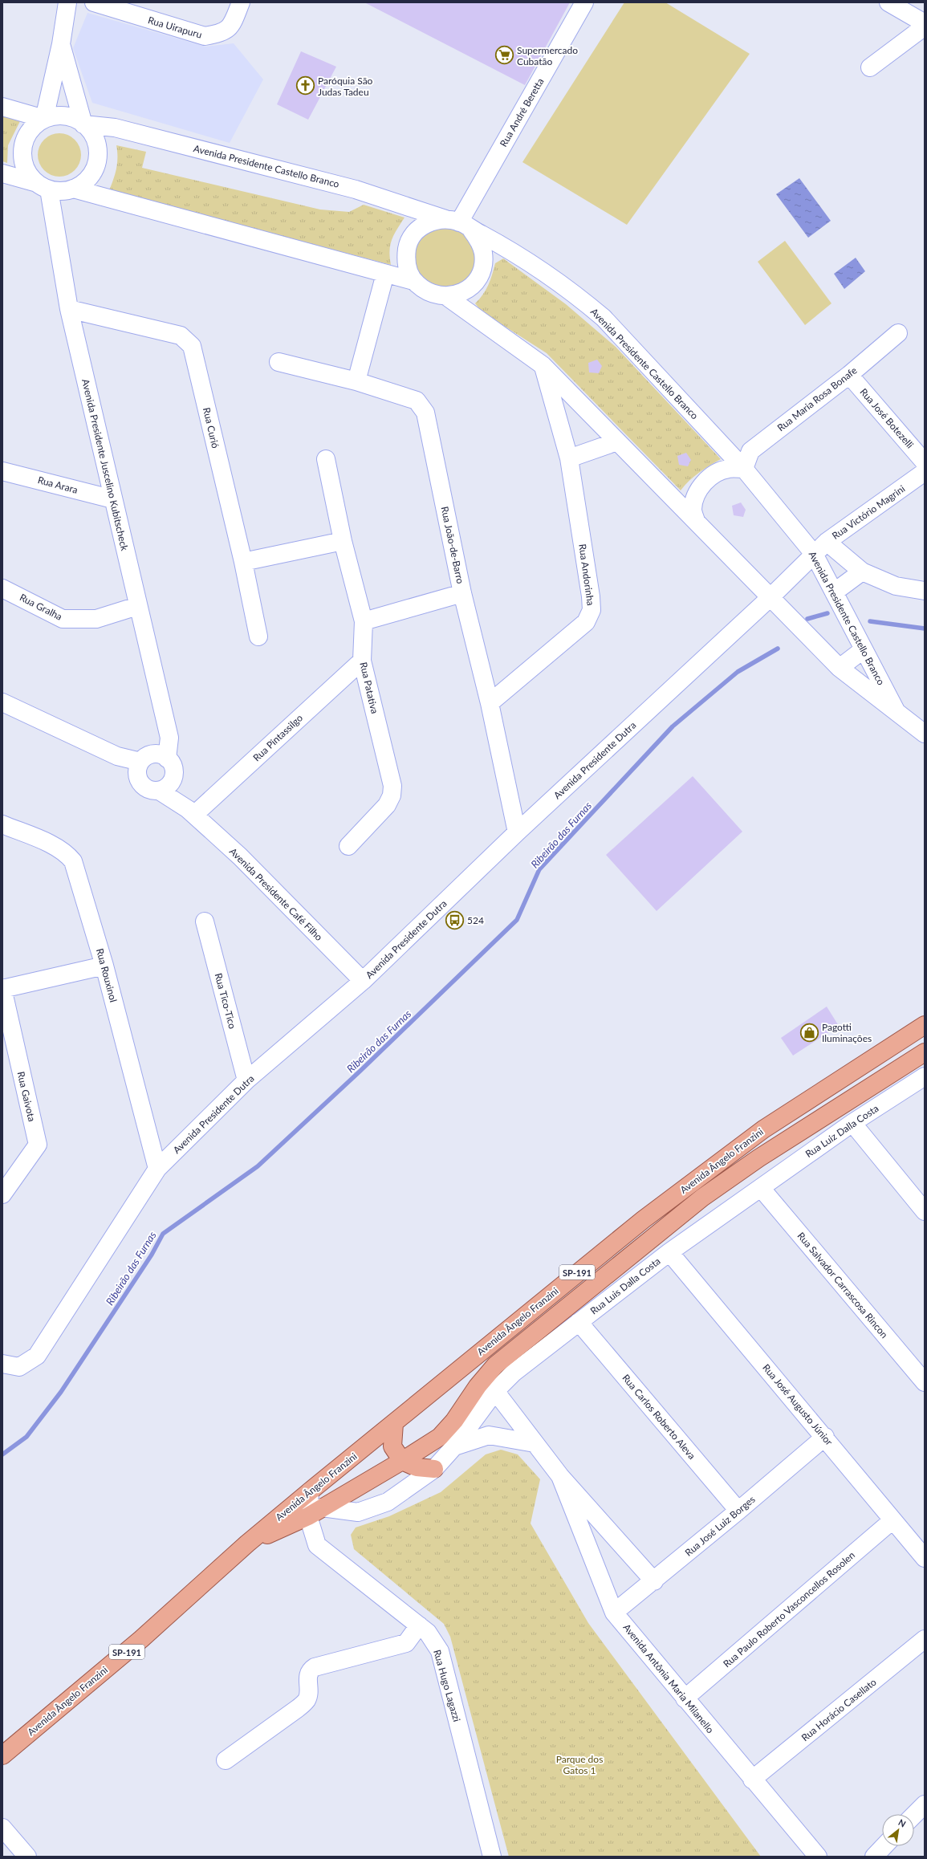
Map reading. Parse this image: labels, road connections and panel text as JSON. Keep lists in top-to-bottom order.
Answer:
{
  "streets": {
    "main road": ["Avenida Ângelo Franzini", "SP-191"],
    "street": [
      "Rua Uirapuru",
      "Rua André Beretta",
      "Avenida Presidente Castello Branco",
      "Rua Maria Rosa Bonafe",
      "Rua José Botezelli",
      "Rua Curió",
      "Avenida Presidente Juscelino Kubitscheck",
      "Rua Arara",
      "Rua Victório Magrini",
      "Rua João-de-Barro",
      "Rua Andorinha",
      "Rua Gralha",
      "Rua Patativa",
      "Rua Pintassilgo",
      "Avenida Presidente Dutra",
      "Avenida Presidente Café Filho",
      "Rua Rouxinol",
      "Rua Tico-Tico",
      "Rua Gaivota",
      "Rua Luiz Dalla Costa",
      "Rua Salvador Carrascosa Rincon",
      "Rua Luis Dalla Costa",
      "Rua José Augusto Júnior",
      "Rua Carlos Roberto Aleva",
      "Rua José Luiz Borges",
      "Rua Paulo Roberto Vasconcellos Rosolen",
      "Avenida Antônia Maria Milanello",
      "Rua Hugo Lagazzi",
      "Rua Horácio Casellato"
    ]
  },
  "crossings": [
    ["Rua André Beretta", "Avenida Presidente Castello Branco"],
    ["Avenida Presidente Castello Branco", "Rua Maria Rosa Bonafe"],
    ["Avenida Presidente Castello Branco", "Avenida Presidente Juscelino Kubitscheck"],
    ["Avenida Presidente Castello Branco", "Rua Victório Magrini"],
    ["Avenida Presidente Castello Branco", "Avenida Presidente Dutra"],
    ["Rua Maria Rosa Bonafe", "Rua José Botezelli"],
    ["Rua Curió", "Avenida Presidente Juscelino Kubitscheck"],
    ["Avenida Presidente Juscelino Kubitscheck", "Rua Arara"],
    ["Avenida Presidente Juscelino Kubitscheck", "Rua Gralha"],
    ["Rua Victório Magrini", "Avenida Presidente Dutra"],
    ["Rua João-de-Barro", "Rua Andorinha"],
    ["Rua João-de-Barro", "Avenida Presidente Dutra"],
    ["Rua Patativa", "Rua Pintassilgo"],
    ["Rua Pintassilgo", "Avenida Presidente Café Filho"],
    ["Avenida Presidente Dutra", "Avenida Presidente Café Filho"],
    ["Avenida Presidente Dutra", "Rua Rouxinol"],
    ["Avenida Presidente Dutra", "Rua Tico-Tico"],
    ["Rua Luiz Dalla Costa", "Rua Salvador Carrascosa Rincon"],
    ["Rua Luiz Dalla Costa", "Rua Luis Dalla Costa"],
    ["Avenida Ângelo Franzini", "Rua Luis Dalla Costa"],
    ["Avenida Ângelo Franzini", "Rua Hugo Lagazzi"],
    ["Rua Salvador Carrascosa Rincon", "Rua Luis Dalla Costa"],
    ["Rua Luis Dalla Costa", "Rua José Augusto Júnior"],
    ["Rua Luis Dalla Costa", "Rua Carlos Roberto Aleva"],
    ["Rua Luis Dalla Costa", "Rua Hugo Lagazzi"],
    ["Rua José Augusto Júnior", "Rua José Luiz Borges"],
    ["Rua José Augusto Júnior", "Rua Paulo Roberto Vasconcellos Rosolen"],
    ["Rua Carlos Roberto Aleva", "Rua José Luiz Borges"],
    ["Rua José Luiz Borges", "Avenida Antônia Maria Milanello"],
    ["Rua Paulo Roberto Vasconcellos Rosolen", "Avenida Antônia Maria Milanello"],
    ["Avenida Antônia Maria Milanello", "Rua Horácio Casellato"]
  ],
  "water": ["Ribeirão das Furnas"],
  "parks": ["Parque dos Gatos 1"],
  "places": {
    "supermarket": ["Supermercado Cubatão"],
    "church": ["Paróquia São Judas Tadeu"],
    "bus stop": ["524"],
    "shop": ["Pagotti Iluminações"]
  },
  "north": "top right"
}
